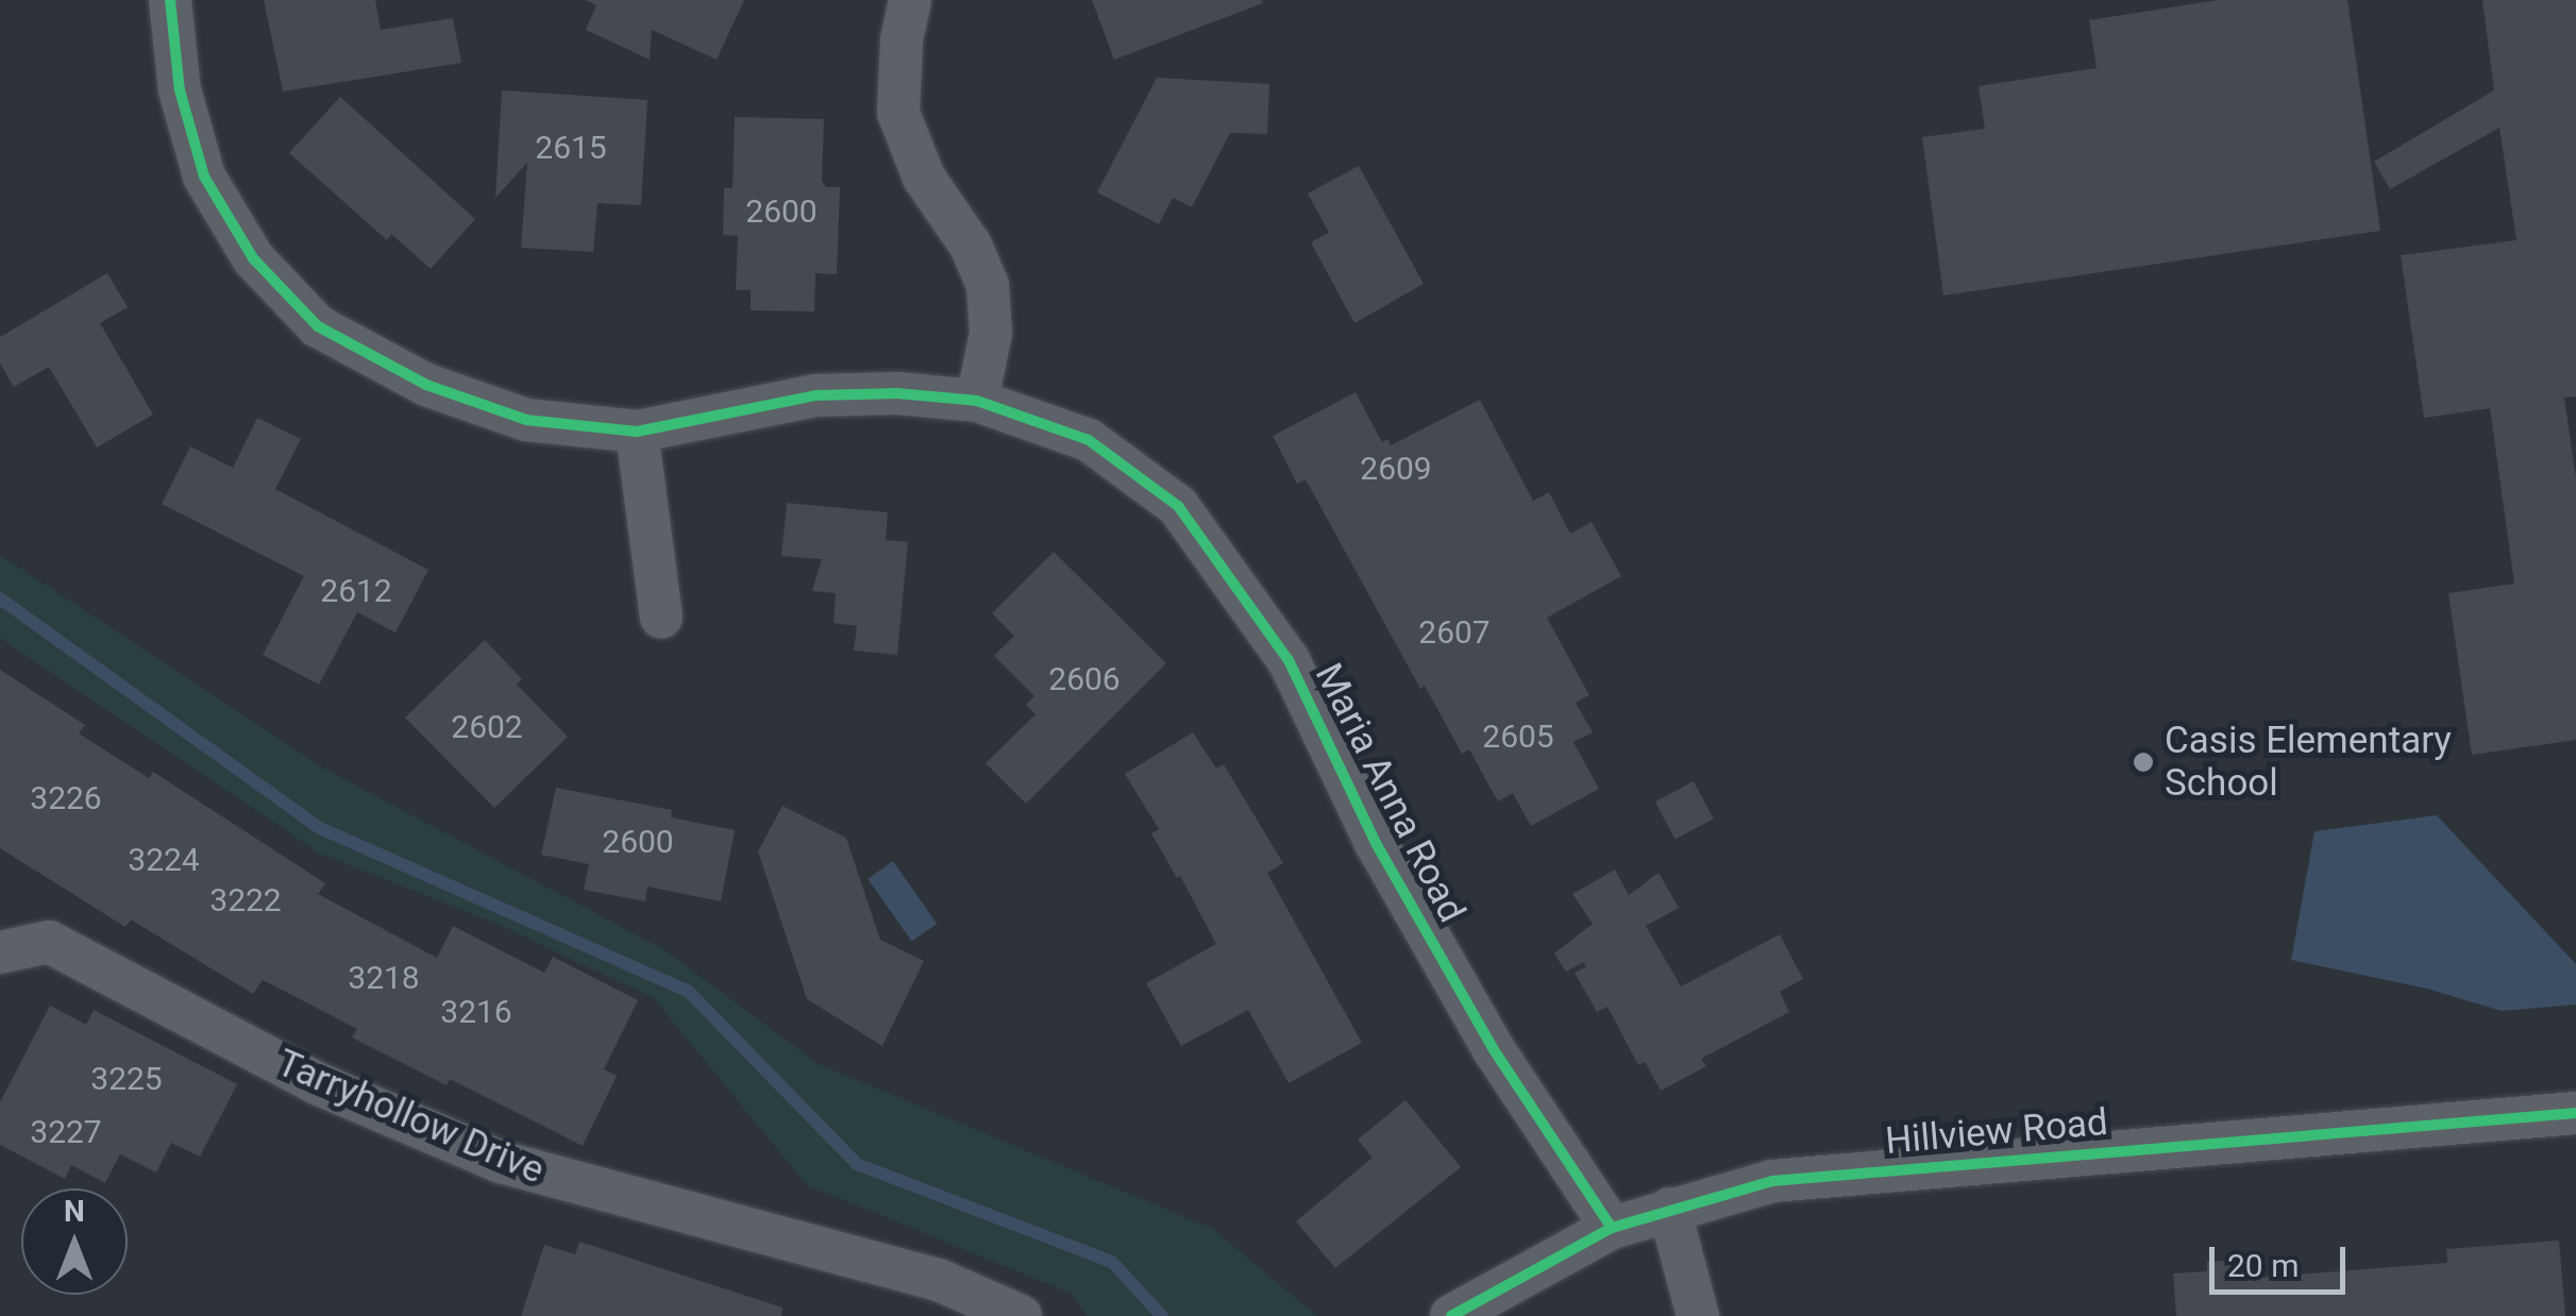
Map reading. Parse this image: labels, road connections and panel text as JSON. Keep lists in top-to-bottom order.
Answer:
{
  "streets": {
    "street": ["Maria Anna Road", "Tarryhollow Drive", "Hillview Road"]
  },
  "crossings": [
    ["Maria Anna Road", "Hillview Road"]
  ],
  "places": ["Casis Elementary School"],
  "house_numbers": [
    "2615",
    "2600",
    "2609",
    "2612",
    "2607",
    "2606",
    "2602",
    "2605",
    "3226",
    "2600",
    "3224",
    "3222",
    "3218",
    "3216",
    "3225",
    "3227"
  ],
  "scale_bar": "20 m",
  "north": "top"
}
